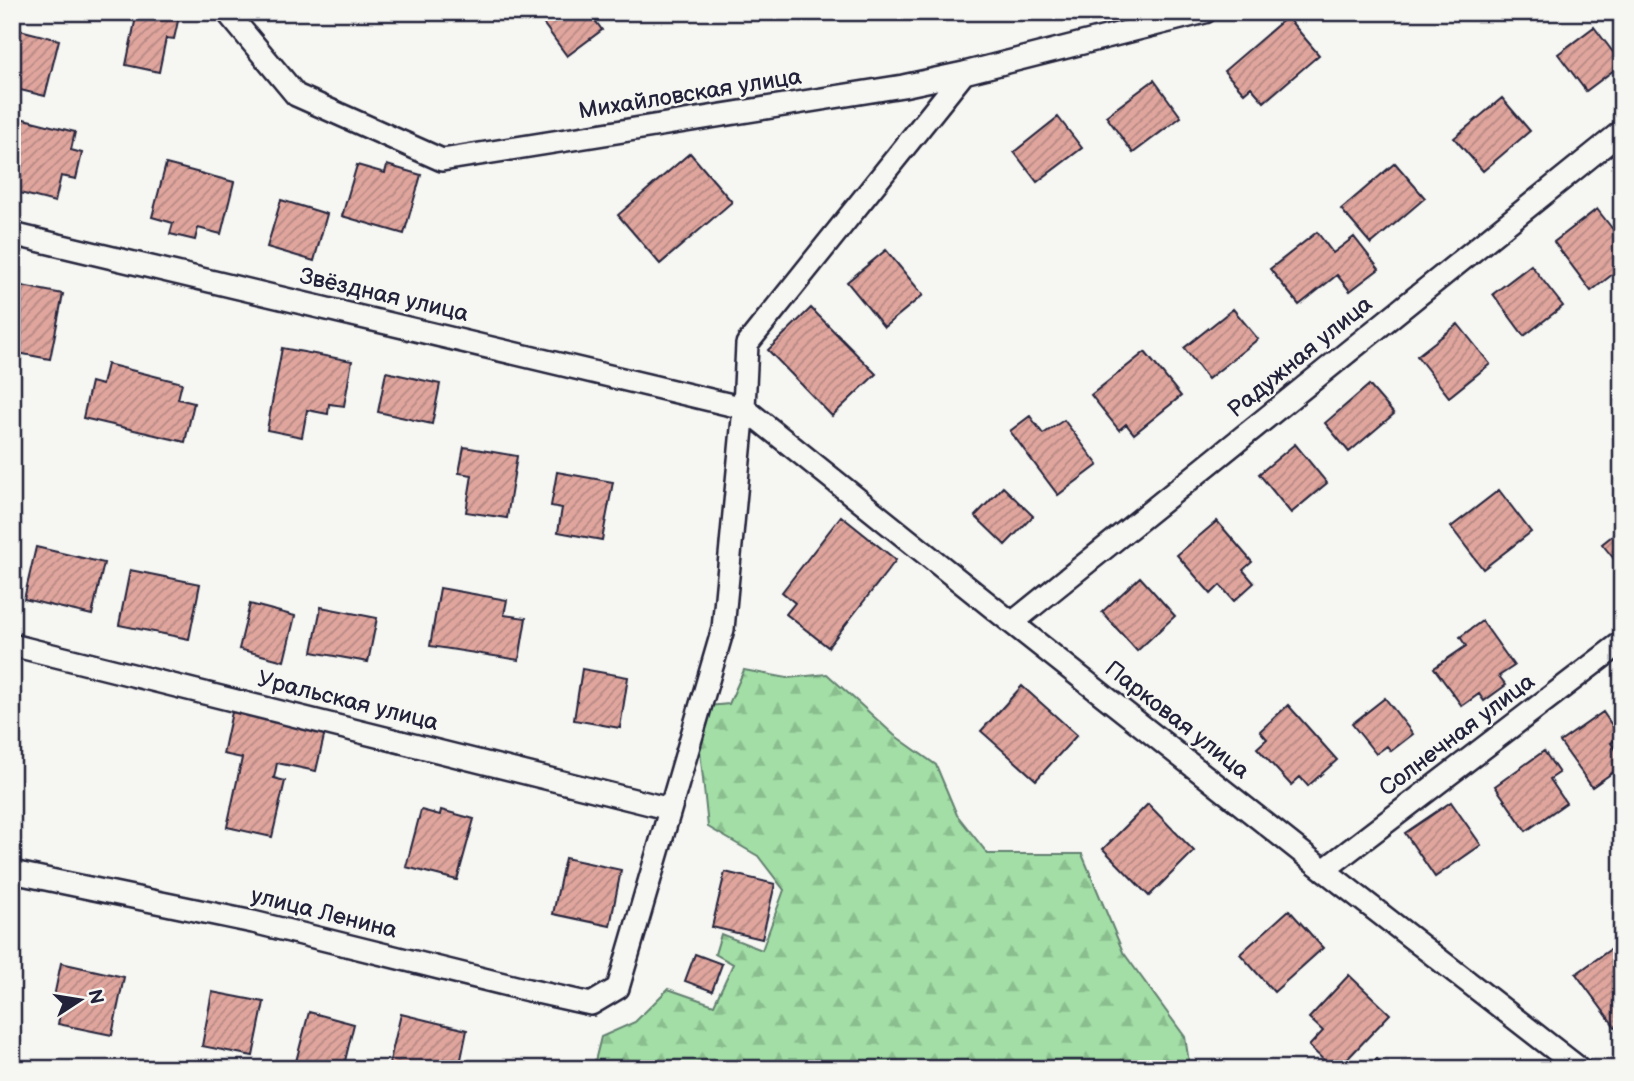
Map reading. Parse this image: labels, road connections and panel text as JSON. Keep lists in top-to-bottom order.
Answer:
{
  "streets": {
    "street": [
      "Михайловская улица",
      "Звёздная улица",
      "Радужная улица",
      "Уральская улица",
      "Парковая улица",
      "Солнечная улица",
      "улица Ленина"
    ]
  },
  "crossings": [
    ["Звёздная улица", "Парковая улица"],
    ["Радужная улица", "Парковая улица"],
    ["Уральская улица", "улица Ленина"],
    ["Парковая улица", "Солнечная улица"]
  ],
  "north": "right"
}
